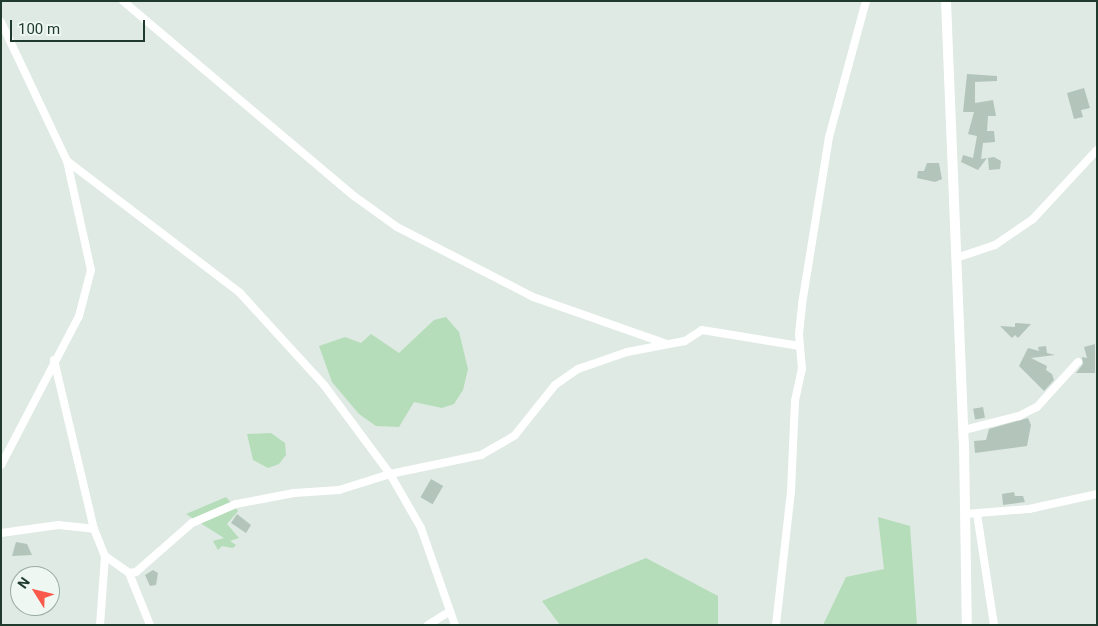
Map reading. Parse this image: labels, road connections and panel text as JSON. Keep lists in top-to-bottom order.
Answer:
{
  "scale_bar": "100 m",
  "north": "top left"
}
